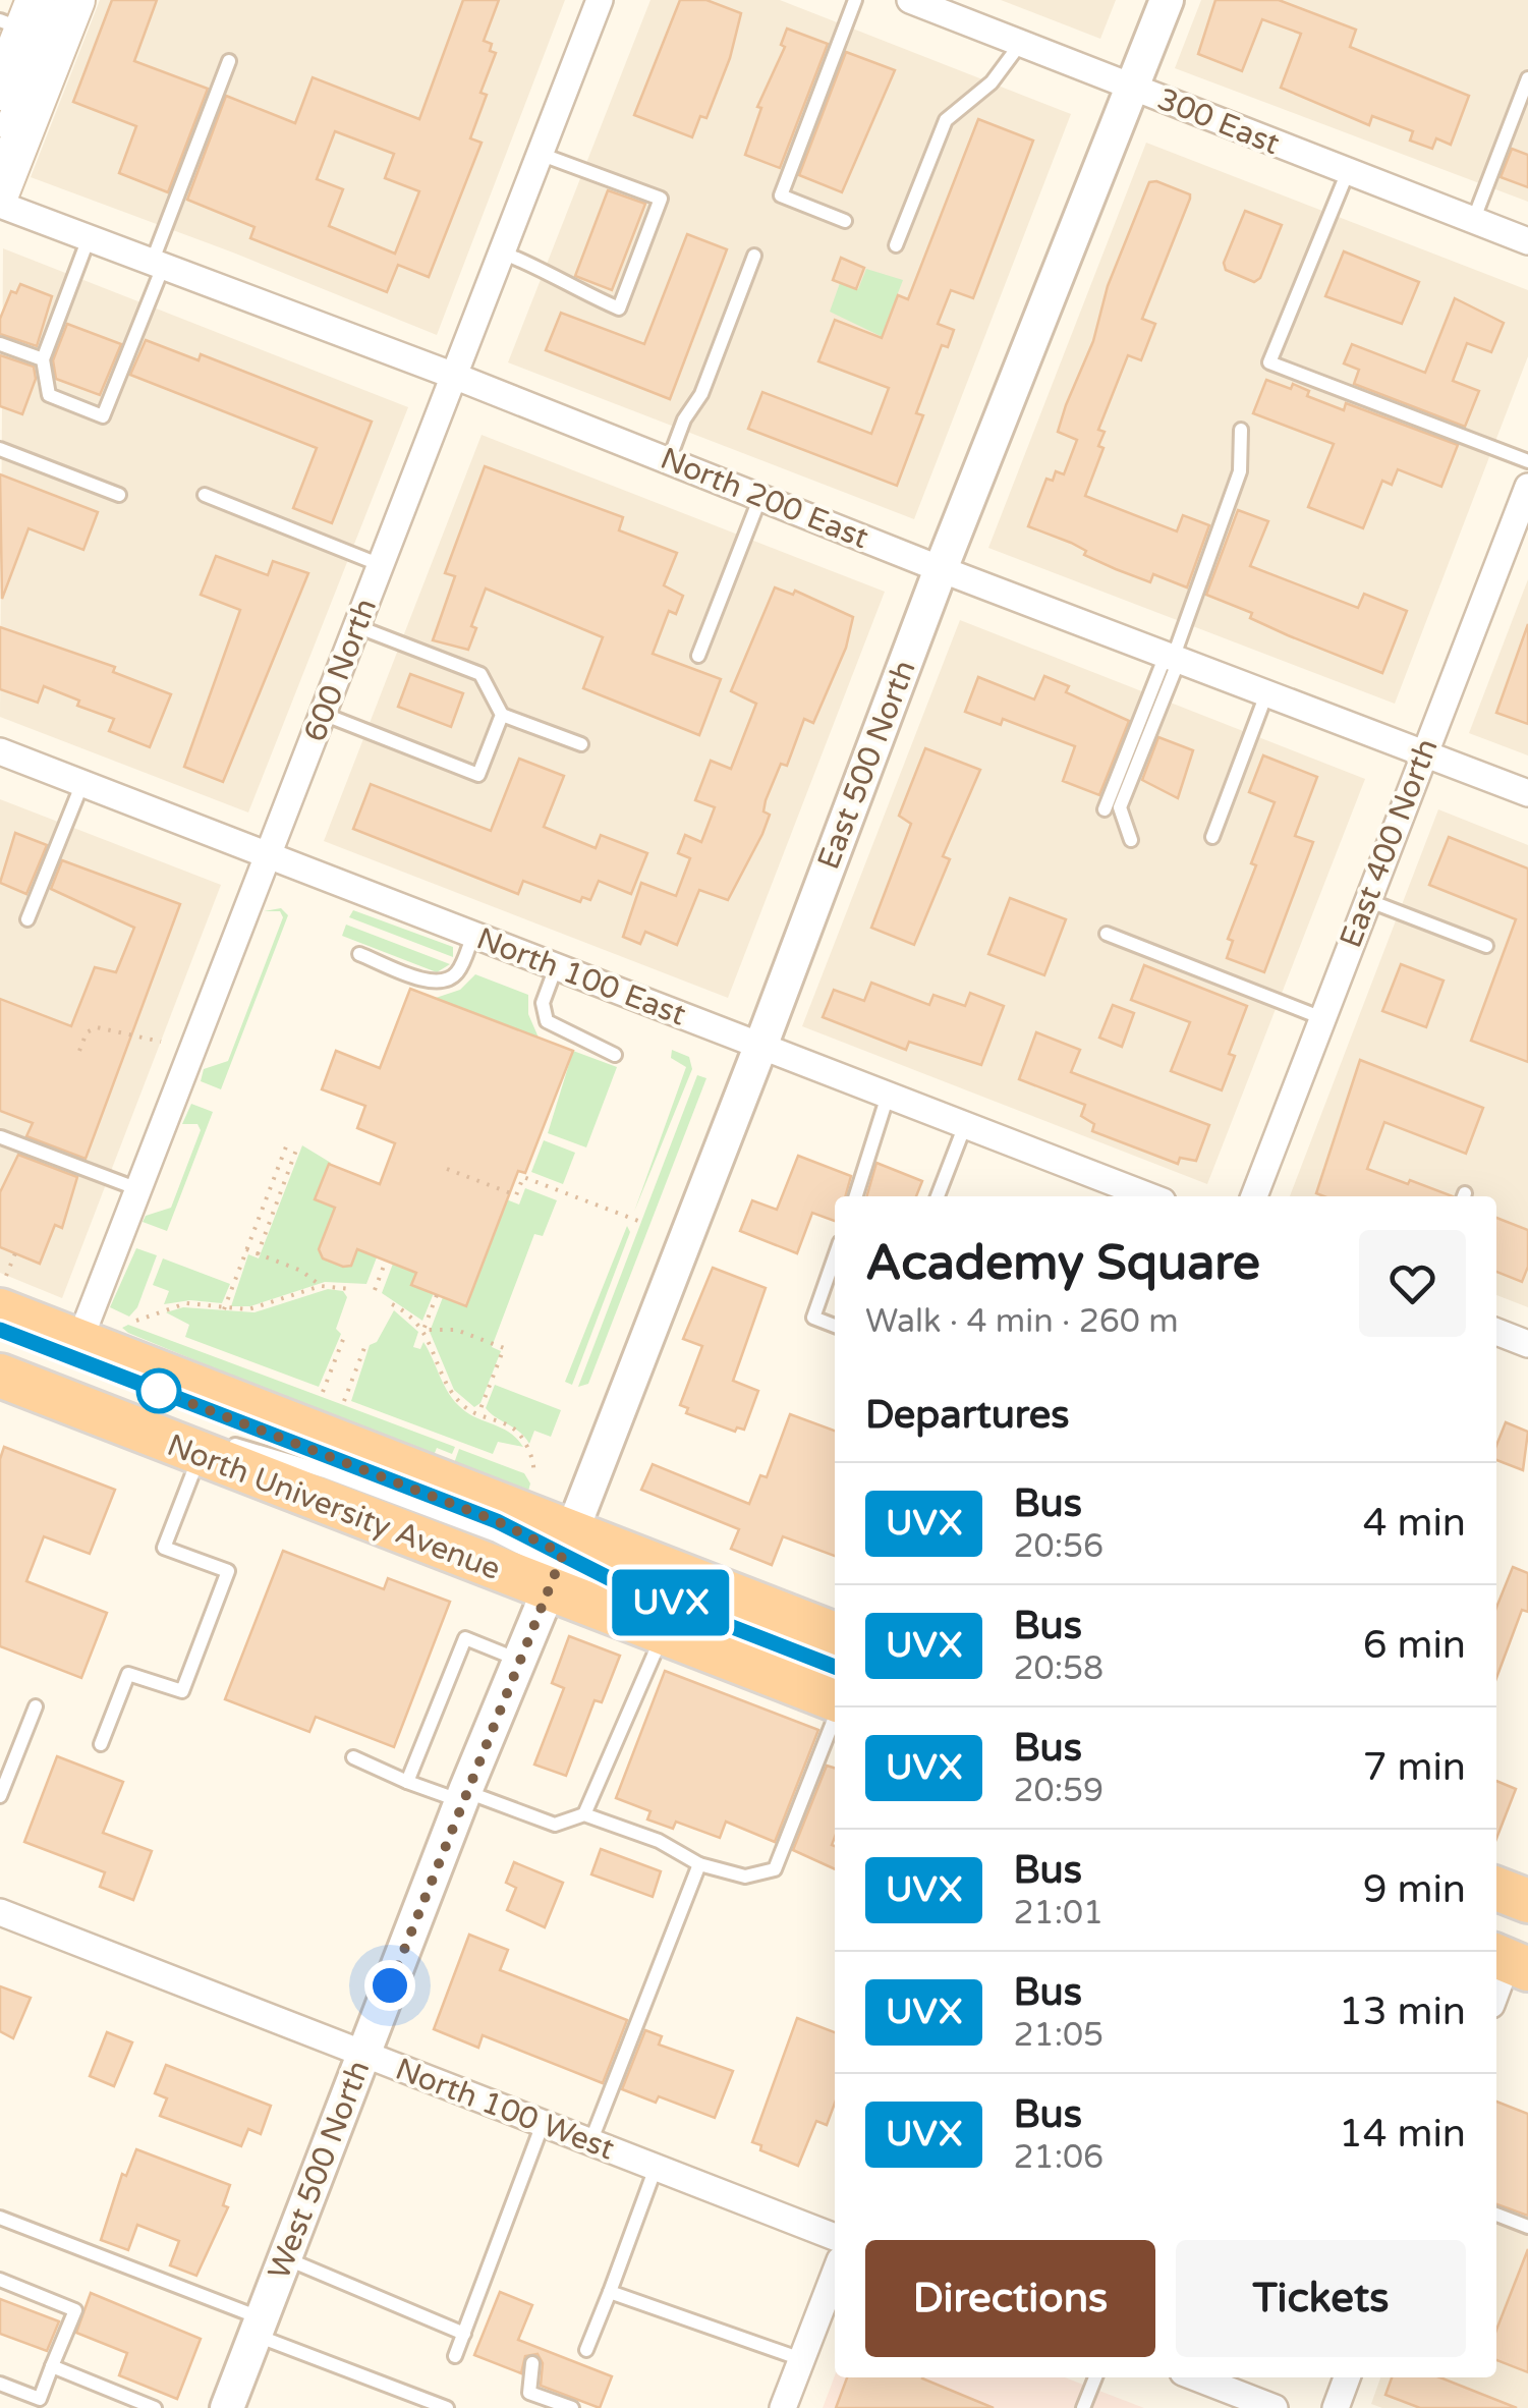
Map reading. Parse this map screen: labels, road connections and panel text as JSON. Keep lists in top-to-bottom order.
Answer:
{
  "streets": {
    "highway": ["North University Avenue"],
    "street": [
      "300 East",
      "North 200 East",
      "600 North",
      "East 500 North",
      "East 400 North",
      "North 100 East",
      "North 100 West",
      "West 500 North"
    ]
  },
  "crossings": [
    ["300 East", "East 500 North"],
    ["North 200 East", "600 North"],
    ["North 200 East", "East 500 North"],
    ["North 200 East", "East 400 North"],
    ["600 North", "North 100 East"],
    ["600 North", "North University Avenue"],
    ["East 500 North", "North 100 East"],
    ["East 500 North", "North University Avenue"],
    ["East 500 North", "West 500 North"],
    ["North University Avenue", "West 500 North"],
    ["North 100 West", "West 500 North"]
  ],
  "lines": ["bus line UVX"],
  "page": {
    "on_map": "UVX",
    "heading": [
      ["Academy Square", "Walk · 4 min · 260 m"],
      "Departures"
    ],
    "list": [
      {
        "mark": "UVX",
        "name": "Bus",
        "note": "20:56",
        "value": "4 min"
      },
      {
        "mark": "UVX",
        "name": "Bus",
        "note": "20:58",
        "value": "6 min"
      },
      {
        "mark": "UVX",
        "name": "Bus",
        "note": "20:59",
        "value": "7 min"
      },
      {
        "mark": "UVX",
        "name": "Bus",
        "note": "21:01",
        "value": "9 min"
      },
      {
        "mark": "UVX",
        "name": "Bus",
        "note": "21:05",
        "value": "13 min"
      },
      {
        "mark": "UVX",
        "name": "Bus",
        "note": "21:06",
        "value": "14 min"
      }
    ],
    "buttons": ["Directions", "Tickets"]
  }
}
